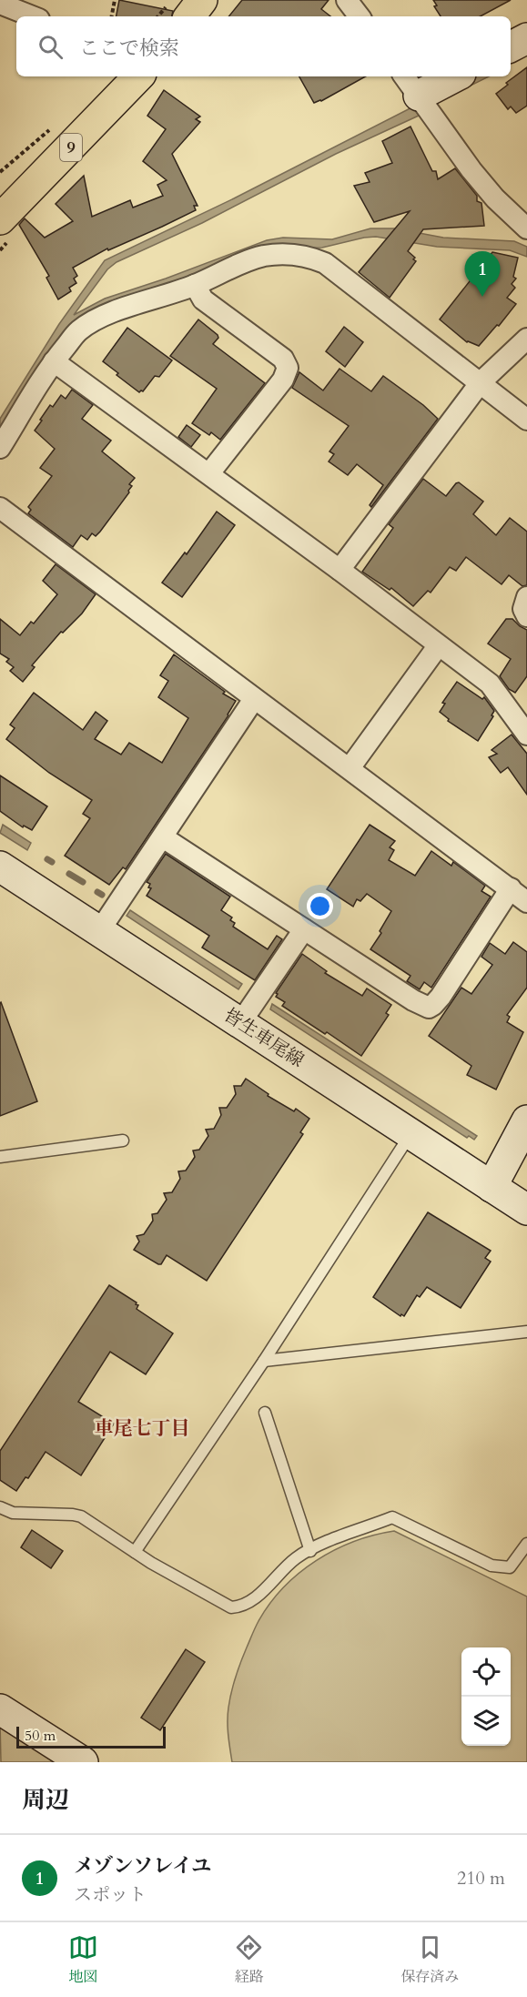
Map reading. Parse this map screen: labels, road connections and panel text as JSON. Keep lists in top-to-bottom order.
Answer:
{
  "streets": {
    "highway": ["9"],
    "main road": ["皆生車尾線"]
  },
  "districts": ["車尾七丁目"],
  "scale_bar": "50 m",
  "page": {
    "search": "ここで検索",
    "pins": "1",
    "scale": "50 m",
    "heading": "周辺",
    "list": [
      {
        "mark": "1",
        "name": "メゾンソレイユ",
        "note": "スポット",
        "value": "210 m"
      }
    ],
    "nav": ["地図", "経路", "保存済み"]
  }
}
